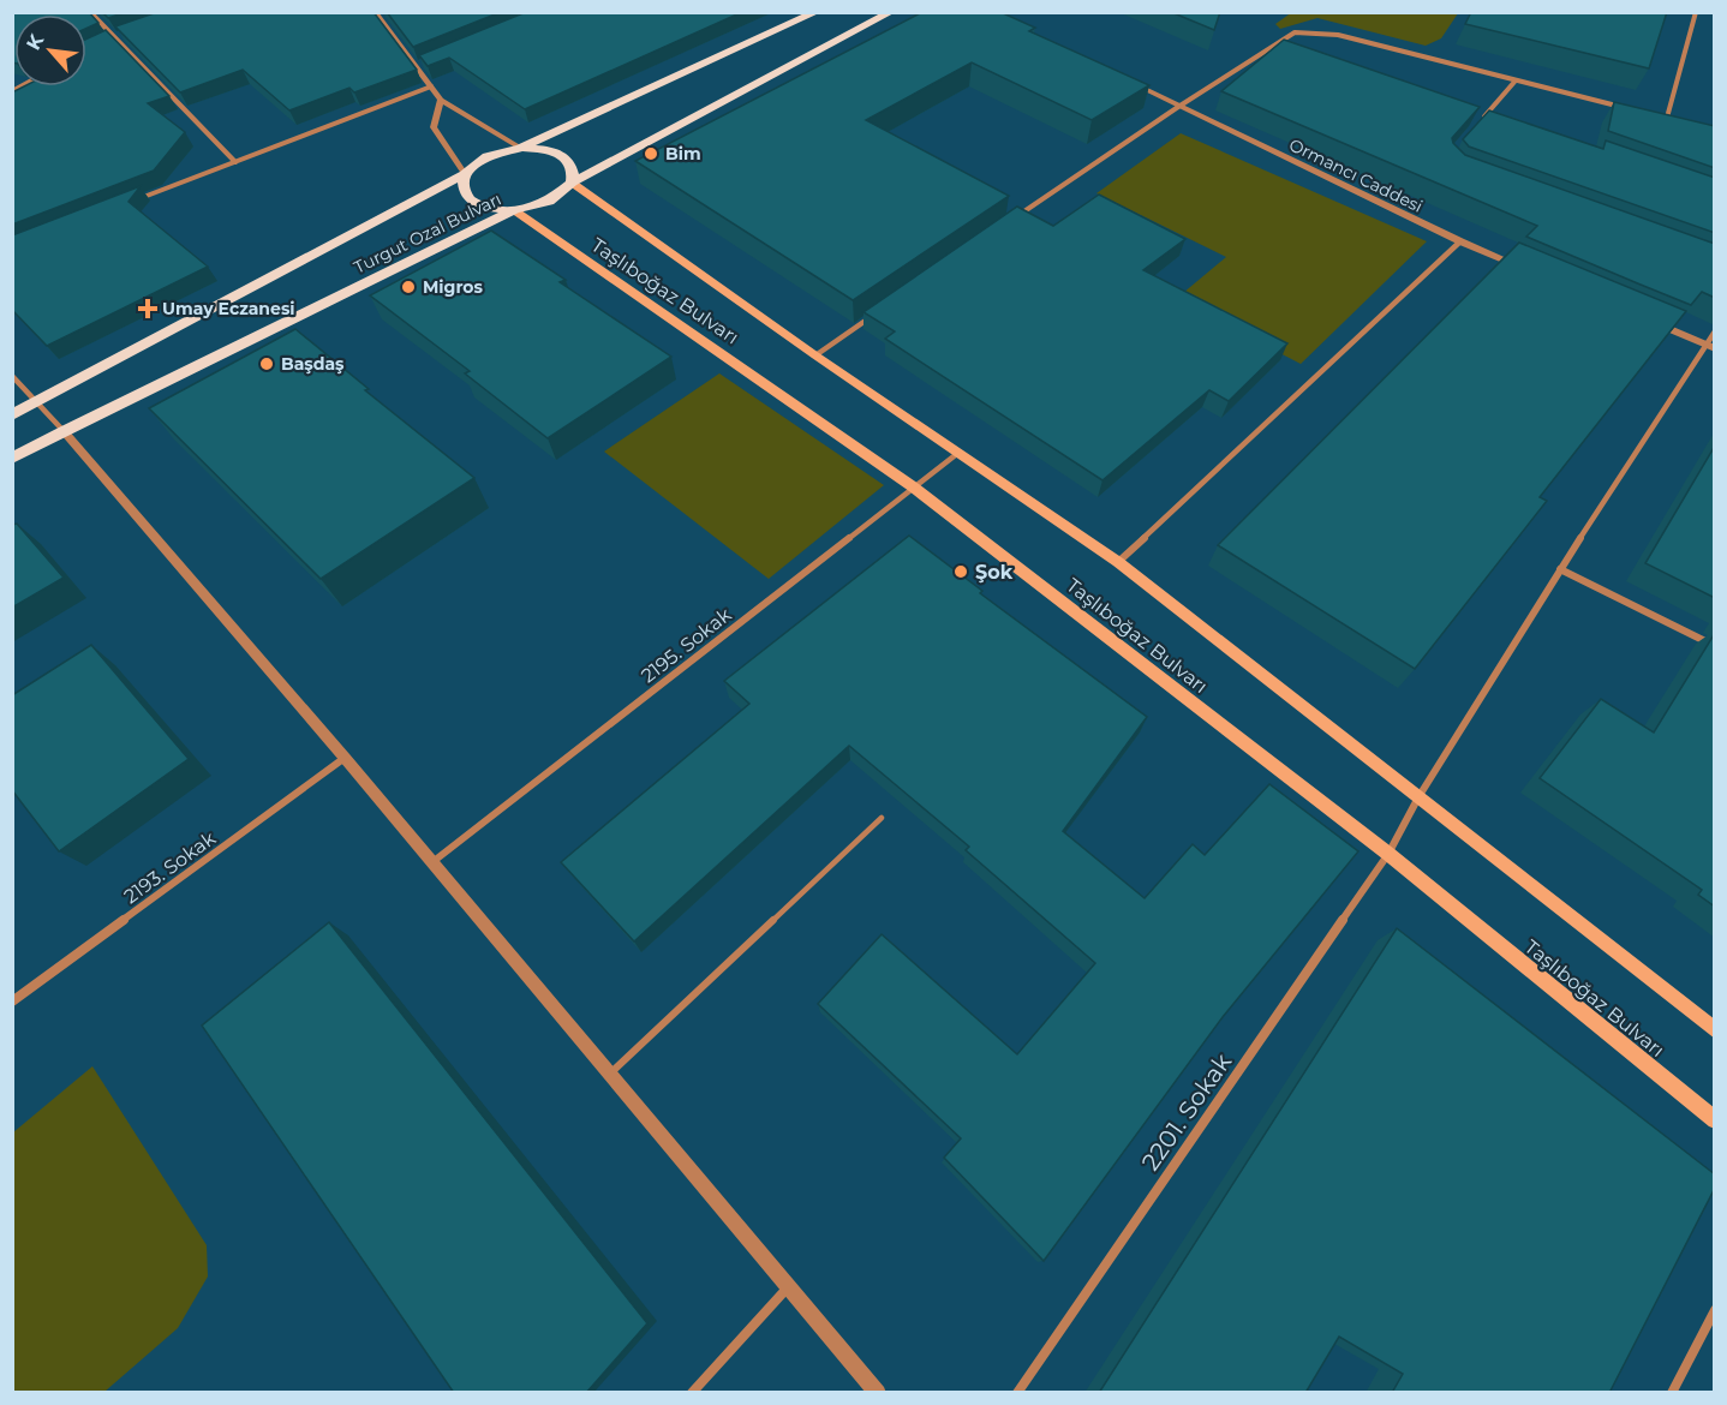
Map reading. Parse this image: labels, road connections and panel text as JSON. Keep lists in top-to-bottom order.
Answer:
{
  "streets": {
    "main road": ["Turgut Ozal Bulvarı", "Taşlıboğaz Bulvarı"],
    "street": [
      "Ormancı Caddesi",
      "2195. Sokak",
      "2193. Sokak",
      "2201. Sokak"
    ]
  },
  "crossings": [
    ["Turgut Ozal Bulvarı", "Taşlıboğaz Bulvarı"],
    ["Taşlıboğaz Bulvarı", "2195. Sokak"],
    ["Taşlıboğaz Bulvarı", "2201. Sokak"]
  ],
  "places": {
    "other": [
      "Bim",
      "Migros",
      "Başdaş",
      "Şok"
    ],
    "health": ["Umay Eczanesi"]
  },
  "north": "top left"
}
